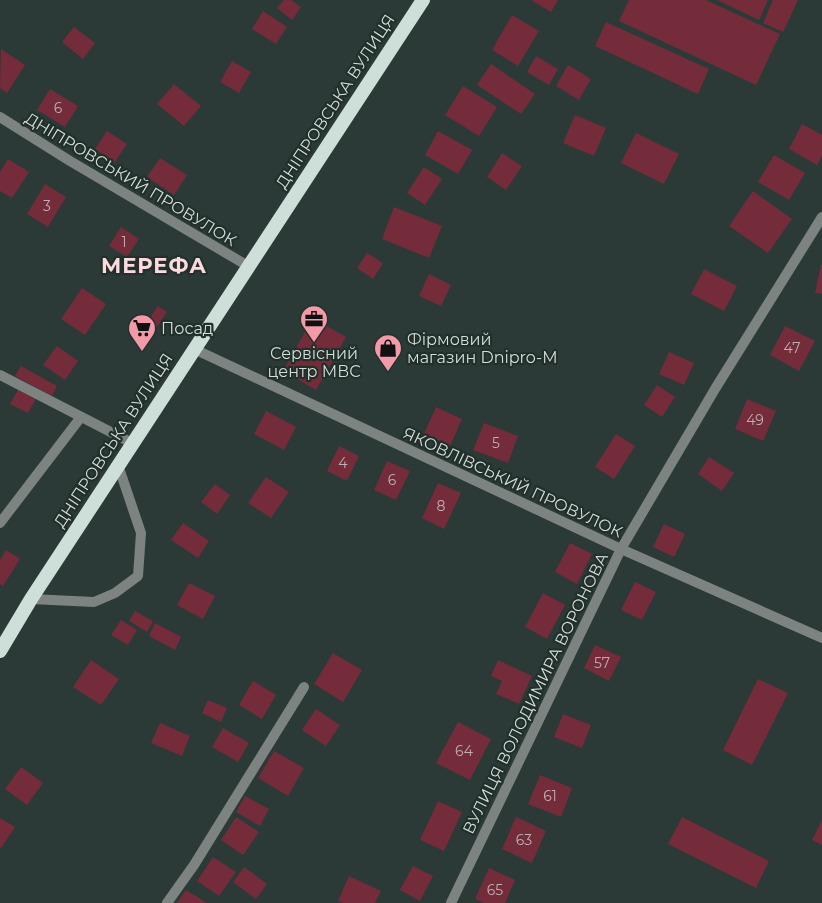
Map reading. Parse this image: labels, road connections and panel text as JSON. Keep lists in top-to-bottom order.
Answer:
{
  "streets": {
    "highway": ["ДНІПРОВСЬКА ВУЛИЦЯ"],
    "street": ["ДНІПРОВСЬКИЙ ПРОВУЛОК", "ЯКОВЛІВСЬКИЙ ПРОВУЛОК", "ВУЛИЦЯ ВОЛОДИМИРА ВОРОНОВА"]
  },
  "crossings": [
    ["ДНІПРОВСЬКА ВУЛИЦЯ", "ДНІПРОВСЬКИЙ ПРОВУЛОК"],
    ["ДНІПРОВСЬКА ВУЛИЦЯ", "ЯКОВЛІВСЬКИЙ ПРОВУЛОК"],
    ["ЯКОВЛІВСЬКИЙ ПРОВУЛОК", "ВУЛИЦЯ ВОЛОДИМИРА ВОРОНОВА"]
  ],
  "districts": ["МЕРЕФА"],
  "places": {
    "office": ["Сервісний центр МВС"],
    "supermarket": ["Посад"],
    "shop": ["Фірмовий магазин Dnipro-M"]
  },
  "house_numbers": [
    "6",
    "3",
    "1",
    "47",
    "49",
    "5",
    "4",
    "6",
    "8",
    "57",
    "64",
    "61",
    "63",
    "65"
  ]
}
